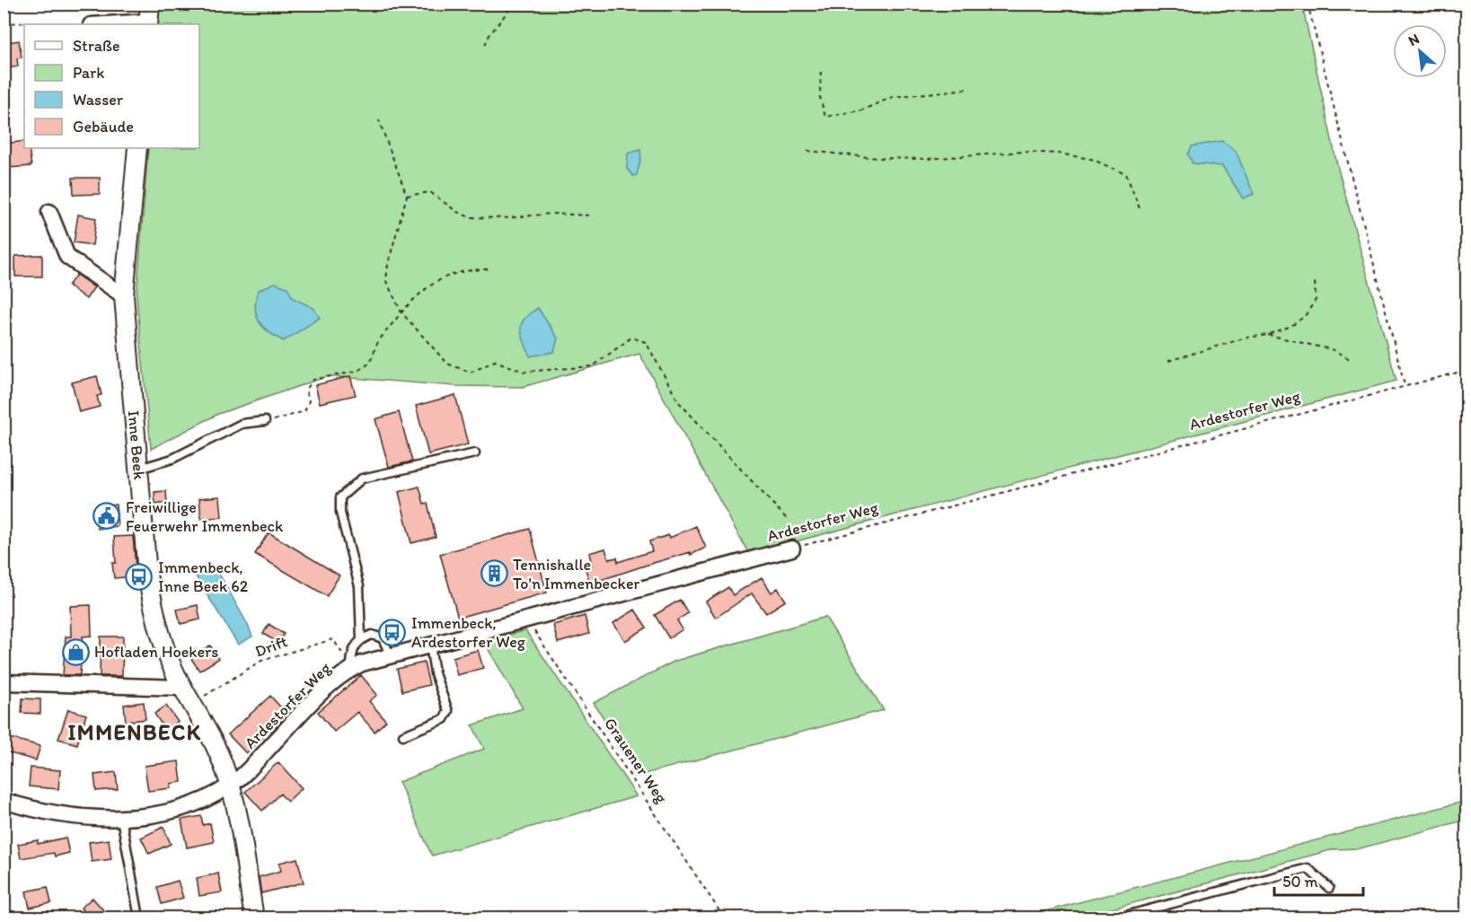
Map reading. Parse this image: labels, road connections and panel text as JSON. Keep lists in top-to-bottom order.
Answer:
{
  "streets": {
    "street": ["Ardestorfer Weg", "Inne Beek"],
    "path": ["Drift", "Grauener Weg"]
  },
  "crossings": [
    ["Ardestorfer Weg", "Inne Beek"],
    ["Ardestorfer Weg", "Drift"],
    ["Ardestorfer Weg", "Grauener Weg"],
    ["Inne Beek", "Drift"]
  ],
  "districts": ["IMMENBECK"],
  "places": {
    "public building": ["Freiwillige Feuerwehr Immenbeck"],
    "building": ["Tennishalle To'n Immenbecker"],
    "bus stop": ["Immenbeck, Inne Beek 62", "Immenbeck, Ardestorfer Weg"],
    "shop": ["Hofladen Hoekers"]
  },
  "legend": [
    "Straße",
    "Park",
    "Wasser",
    "Gebäude"
  ],
  "scale_bar": "50 m",
  "north": "top left"
}
